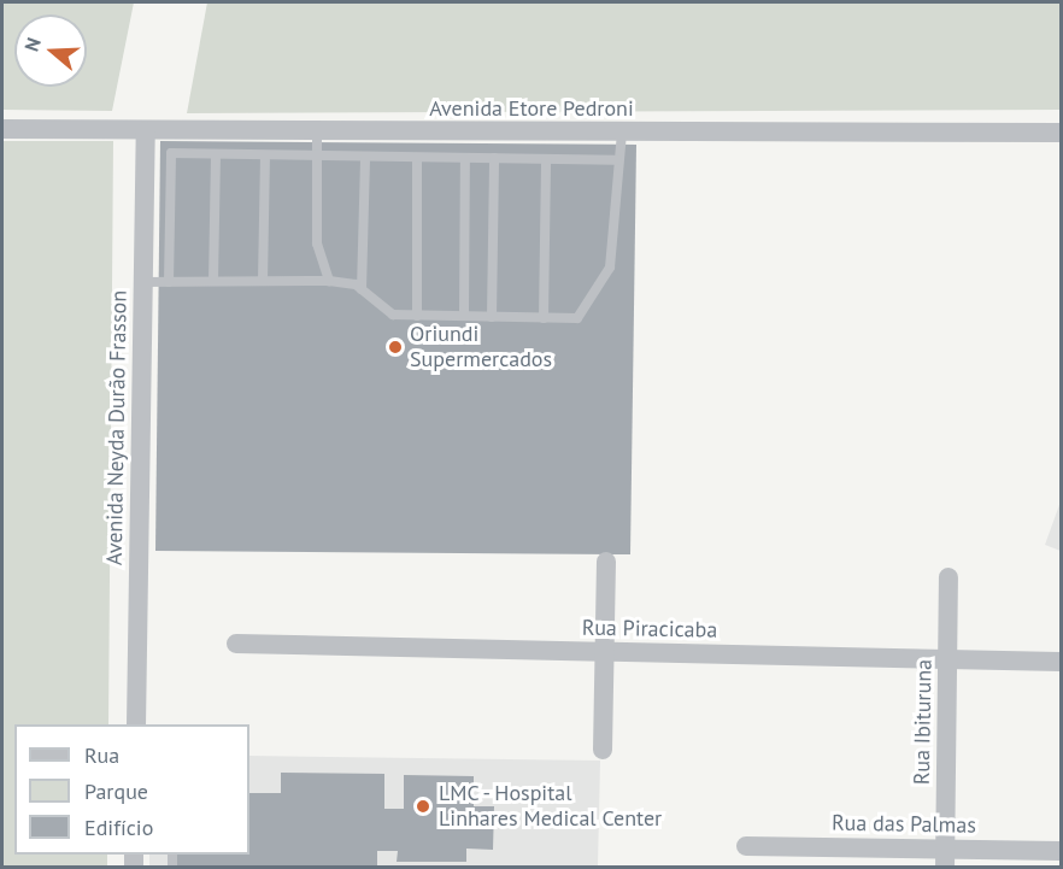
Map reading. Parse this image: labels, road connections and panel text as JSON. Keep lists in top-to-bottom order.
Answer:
{
  "streets": {
    "street": [
      "Avenida Etore Pedroni",
      "Avenida Neyda Durão Frasson",
      "Rua Piracicaba",
      "Rua Ibituruna",
      "Rua das Palmas"
    ]
  },
  "crossings": [
    ["Avenida Etore Pedroni", "Avenida Neyda Durão Frasson"],
    ["Rua Piracicaba", "Rua Ibituruna"],
    ["Rua Ibituruna", "Rua das Palmas"]
  ],
  "places": ["Oriundi Supermercados", "LMC - Hospital Linhares Medical Center"],
  "legend": ["Rua", "Parque", "Edifício"],
  "north": "left"
}
